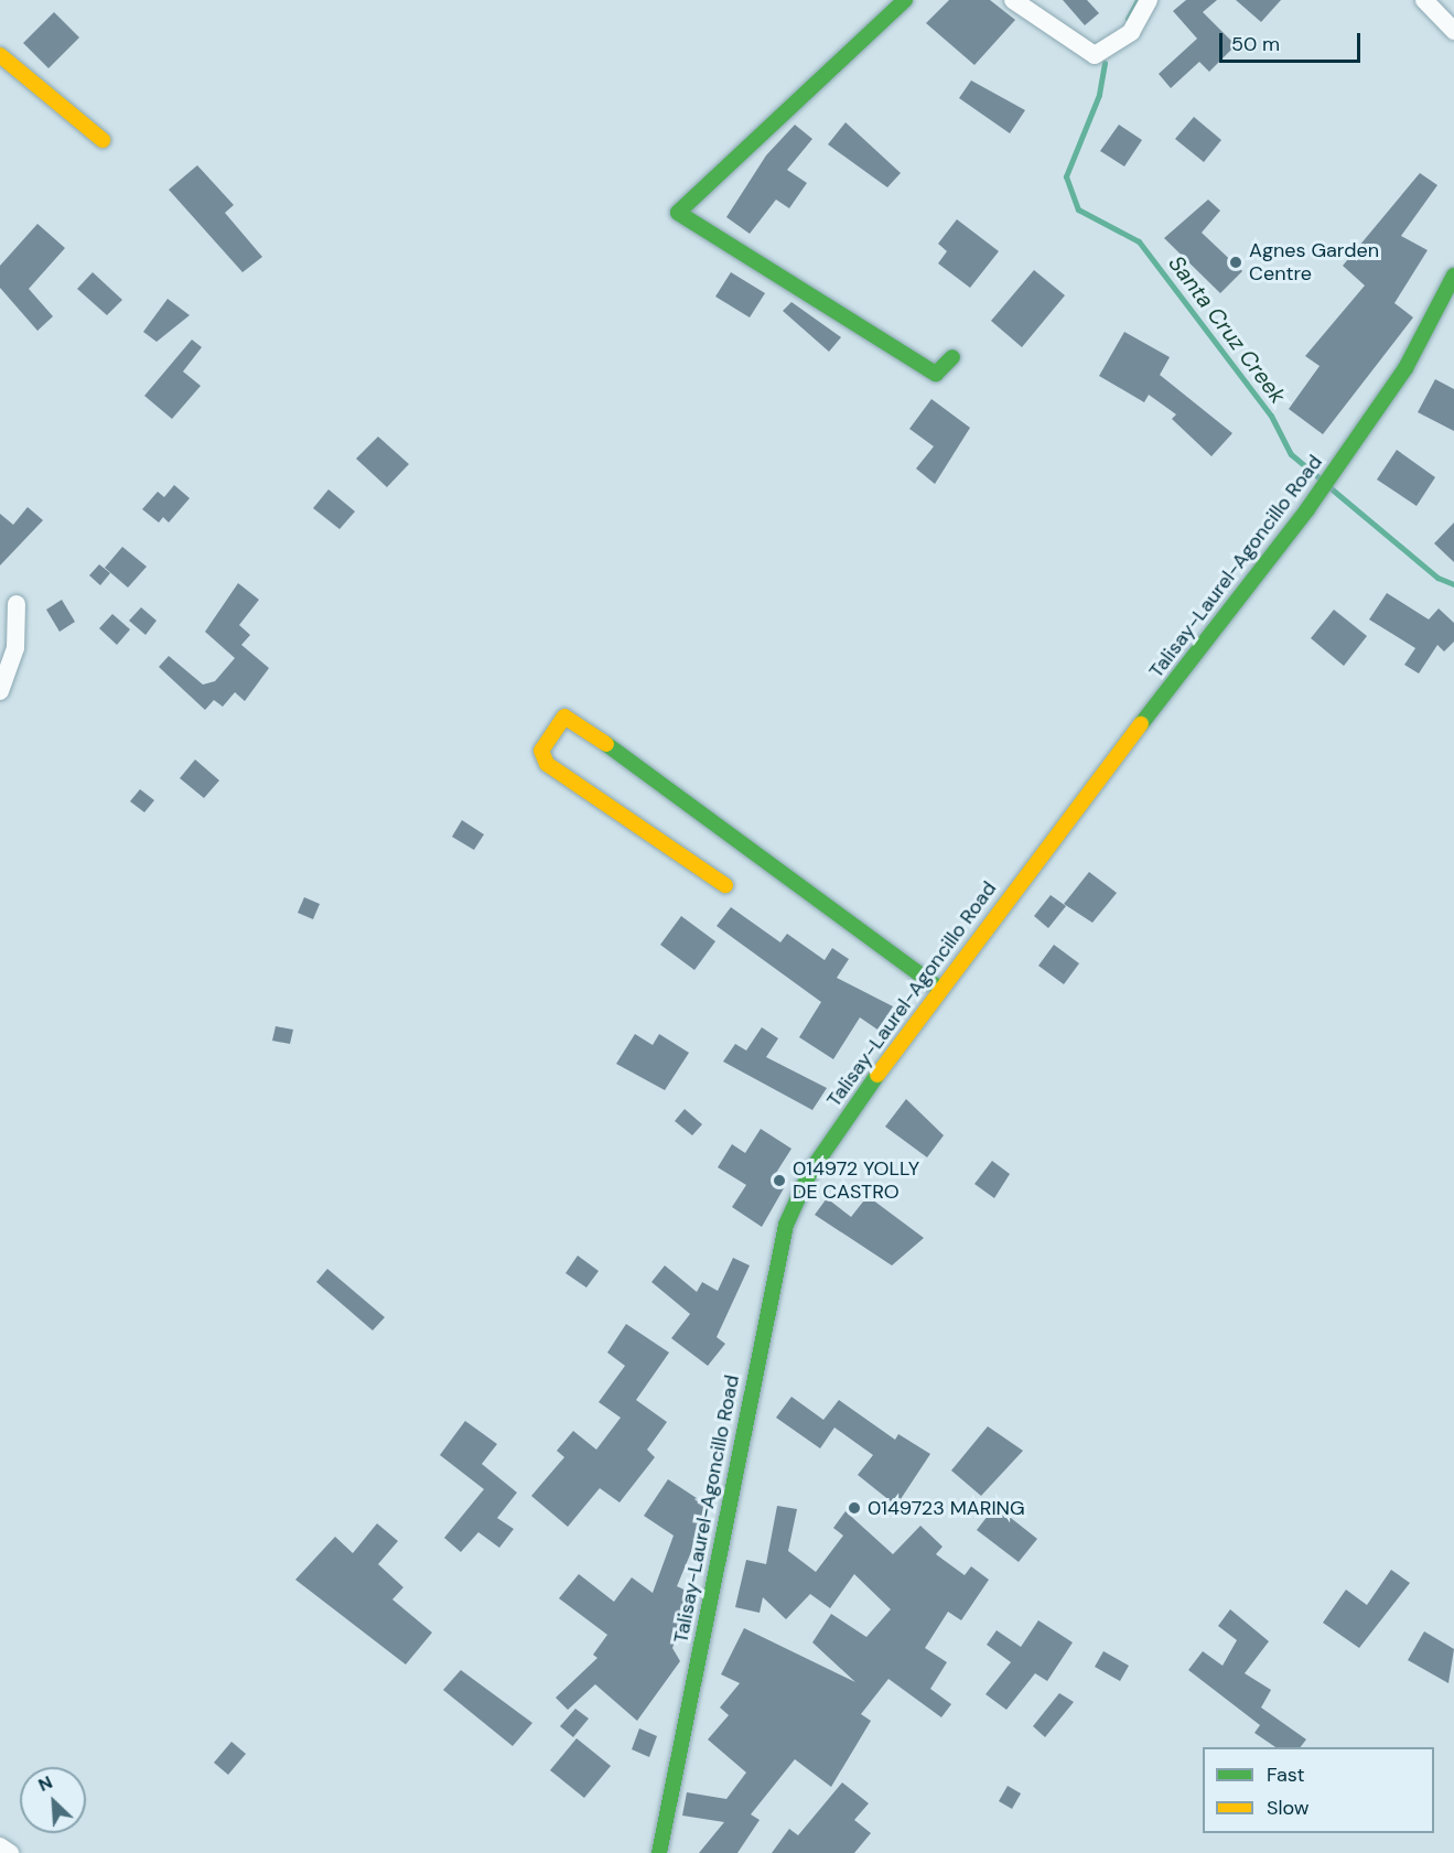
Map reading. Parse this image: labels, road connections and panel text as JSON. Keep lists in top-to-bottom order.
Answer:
{
  "streets": {
    "main road": ["Talisay-Laurel-Agoncillo Road"]
  },
  "water": ["Santa Cruz Creek"],
  "places": ["Agnes Garden Centre", "014972 YOLLY DE CASTRO", "0149723 MARING"],
  "legend": ["Fast", "Slow"],
  "scale_bar": "50 m",
  "north": "top left"
}
